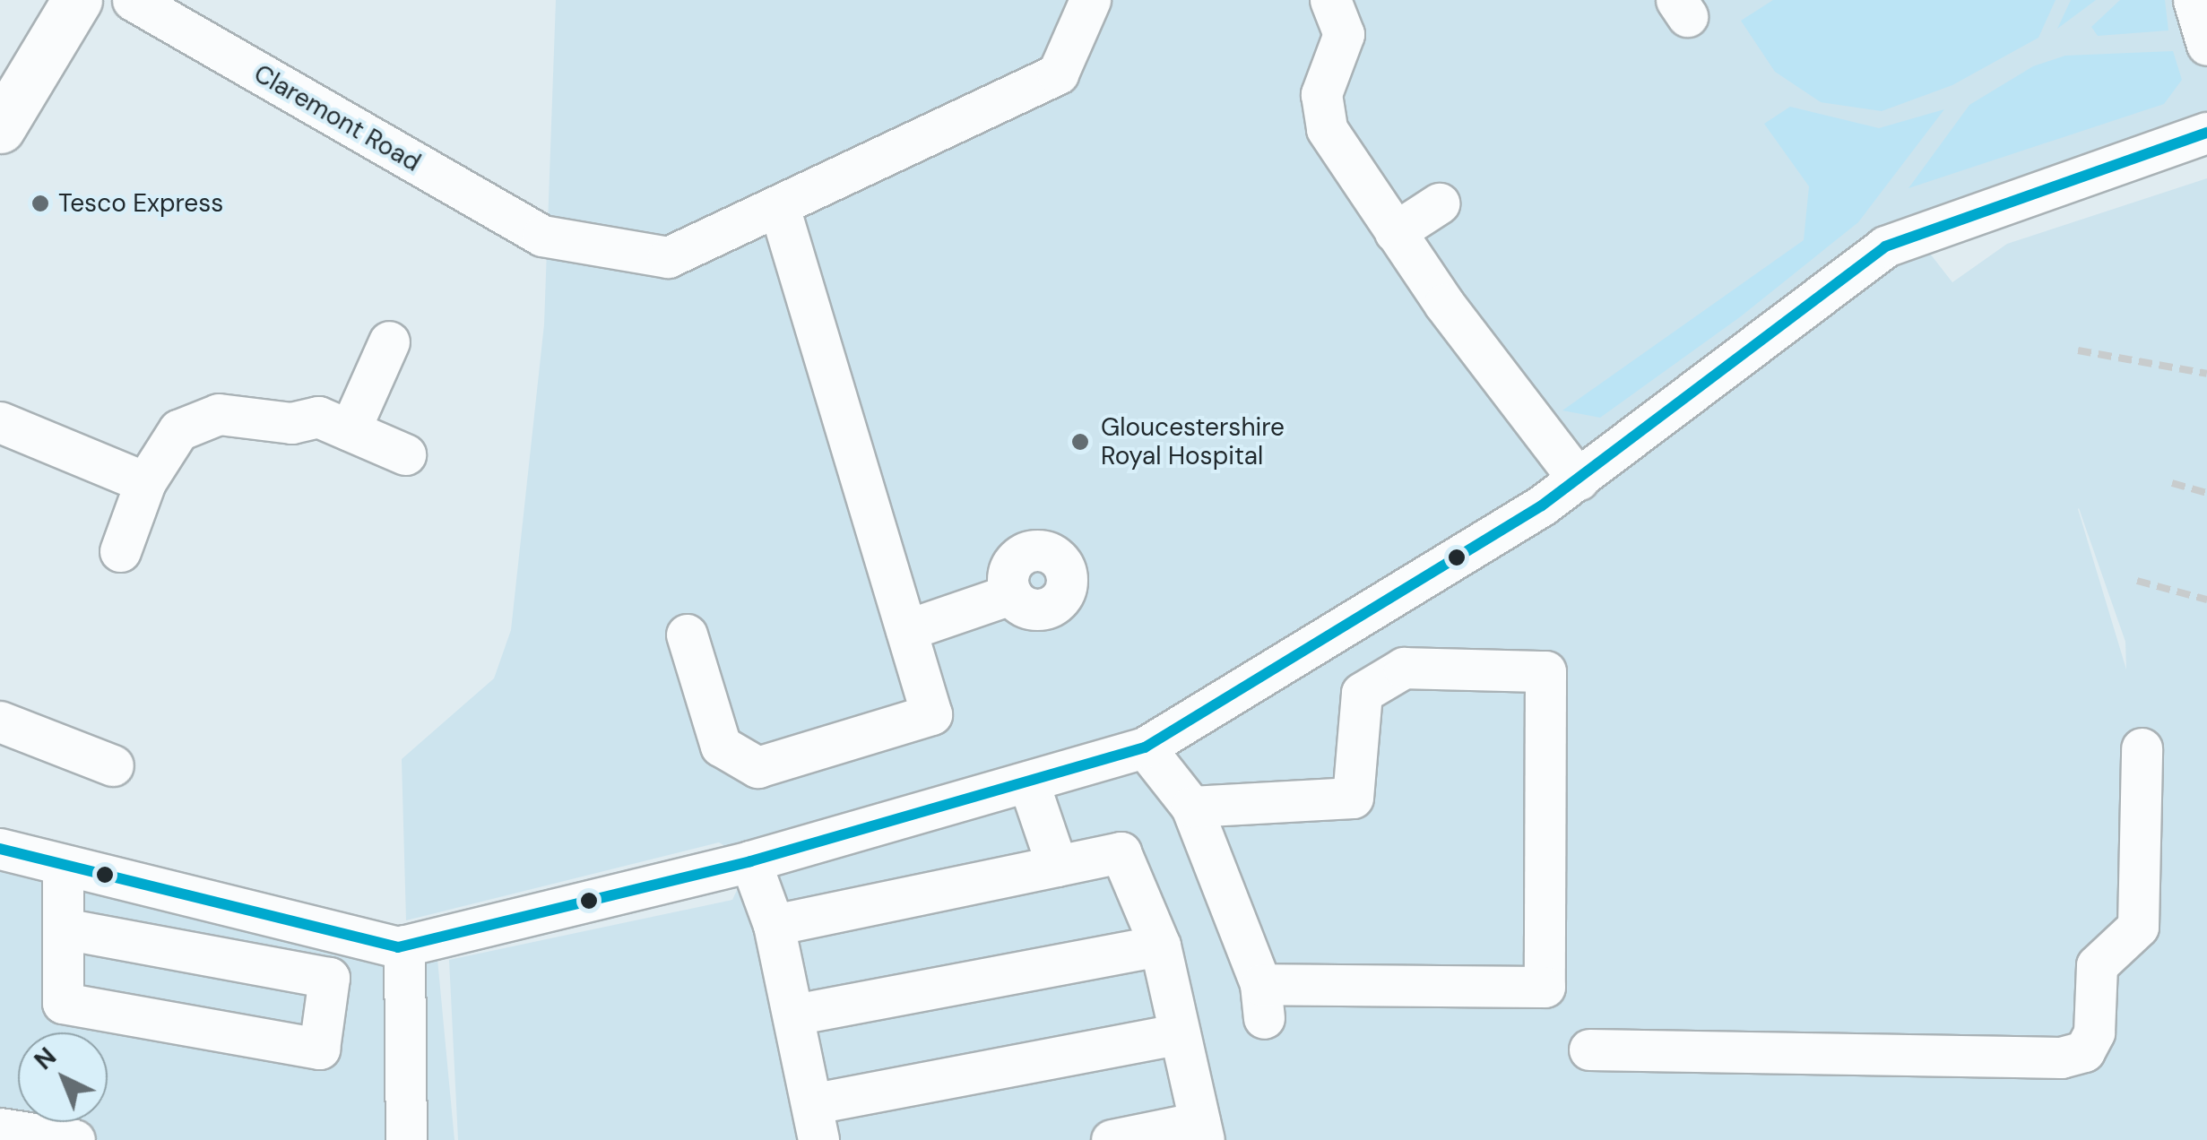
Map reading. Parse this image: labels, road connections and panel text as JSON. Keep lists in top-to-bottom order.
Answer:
{
  "streets": {
    "street": ["Claremont Road"]
  },
  "places": ["Tesco Express", "Gloucestershire Royal Hospital"],
  "north": "top left"
}
